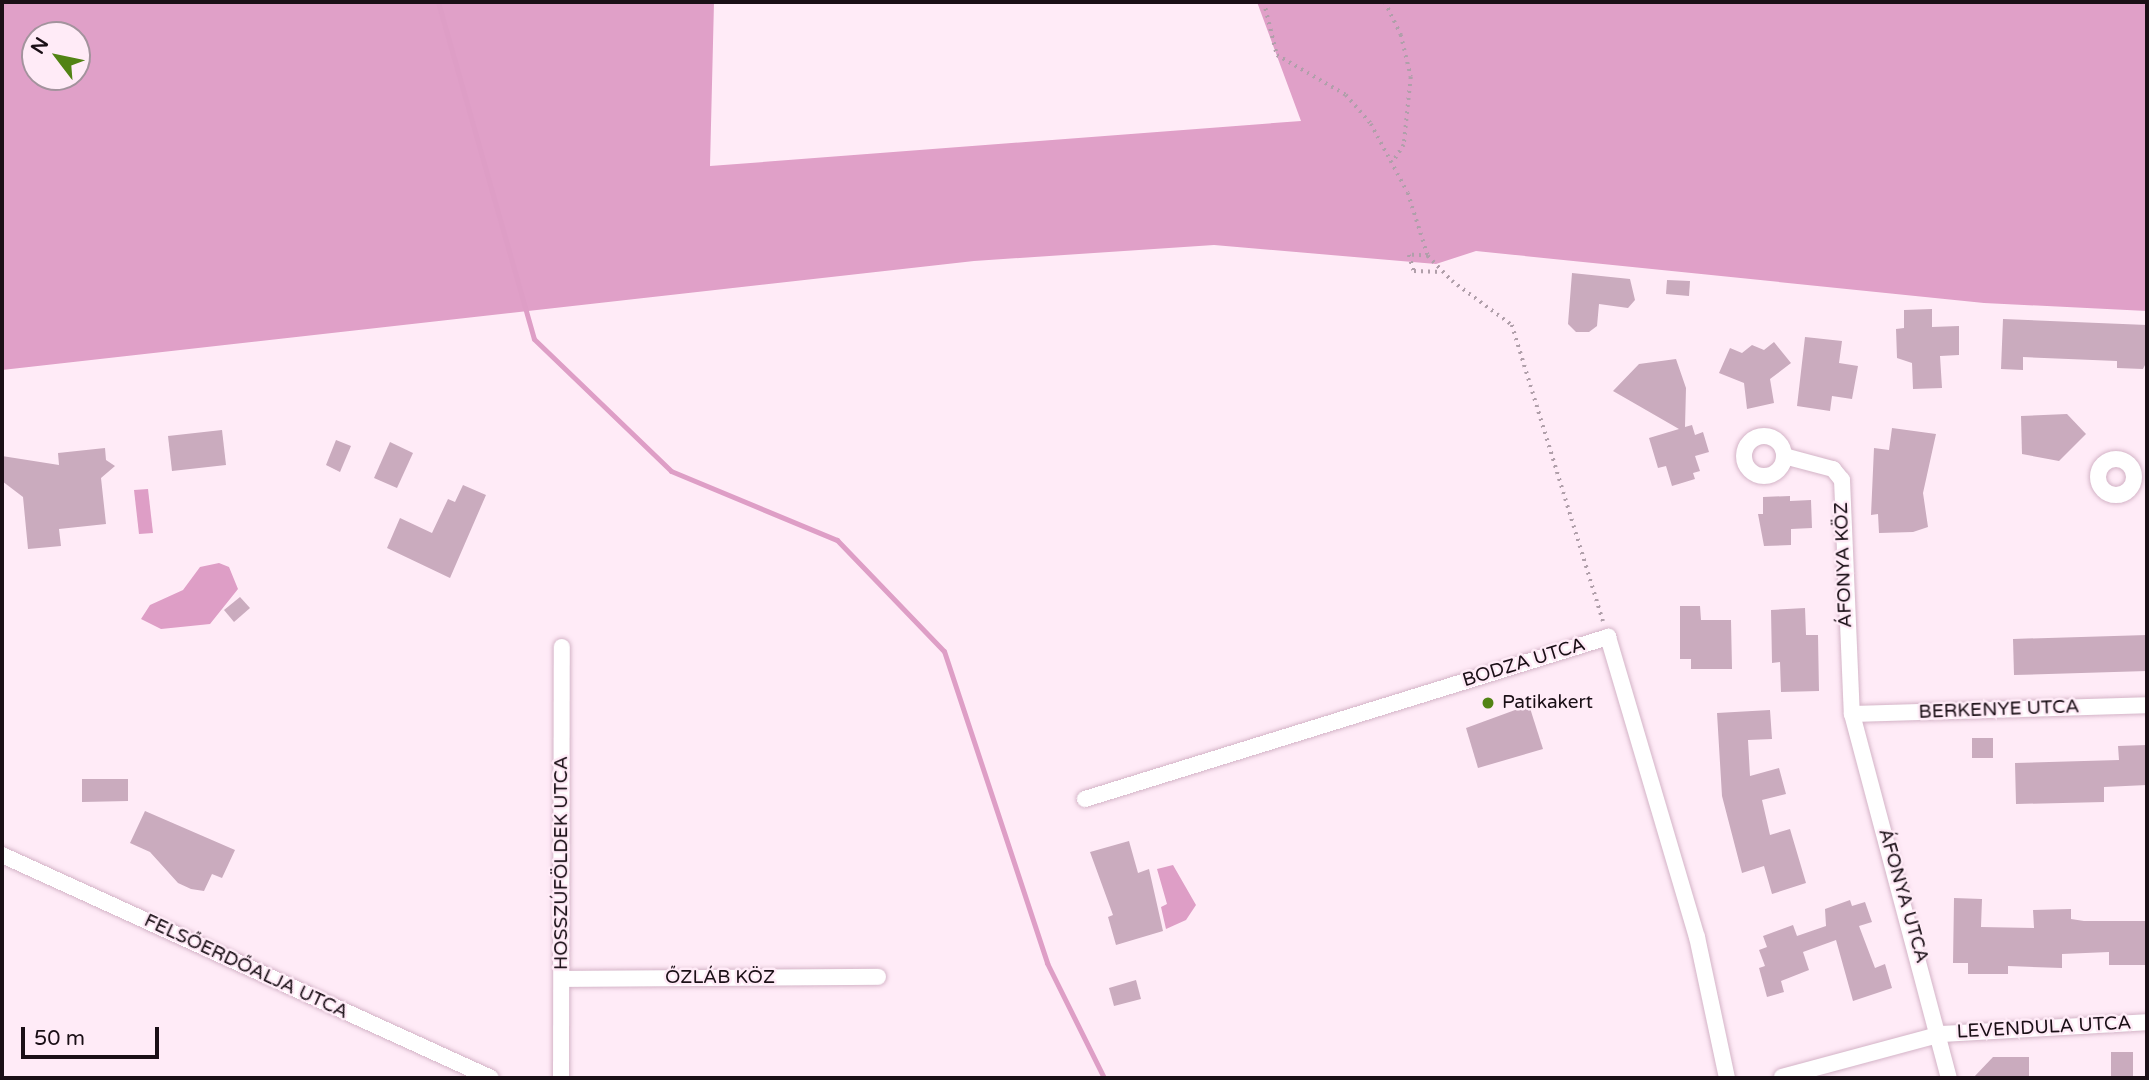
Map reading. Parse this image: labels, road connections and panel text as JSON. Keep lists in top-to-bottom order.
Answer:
{
  "streets": {
    "street": [
      "ÁFONYA KÖZ",
      "BODZA UTCA",
      "BERKENYE UTCA",
      "HOSSZÚFÖLDEK UTCA",
      "ÁFONYA UTCA",
      "FELSŐERDŐALJA UTCA",
      "ŐZLÁB KÖZ",
      "LEVENDULA UTCA"
    ]
  },
  "crossings": [
    ["ÁFONYA KÖZ", "BERKENYE UTCA"],
    ["ÁFONYA KÖZ", "ÁFONYA UTCA"],
    ["BERKENYE UTCA", "ÁFONYA UTCA"],
    ["HOSSZÚFÖLDEK UTCA", "ŐZLÁB KÖZ"],
    ["ÁFONYA UTCA", "LEVENDULA UTCA"]
  ],
  "places": ["Patikakert"],
  "scale_bar": "50 m",
  "north": "top left"
}
